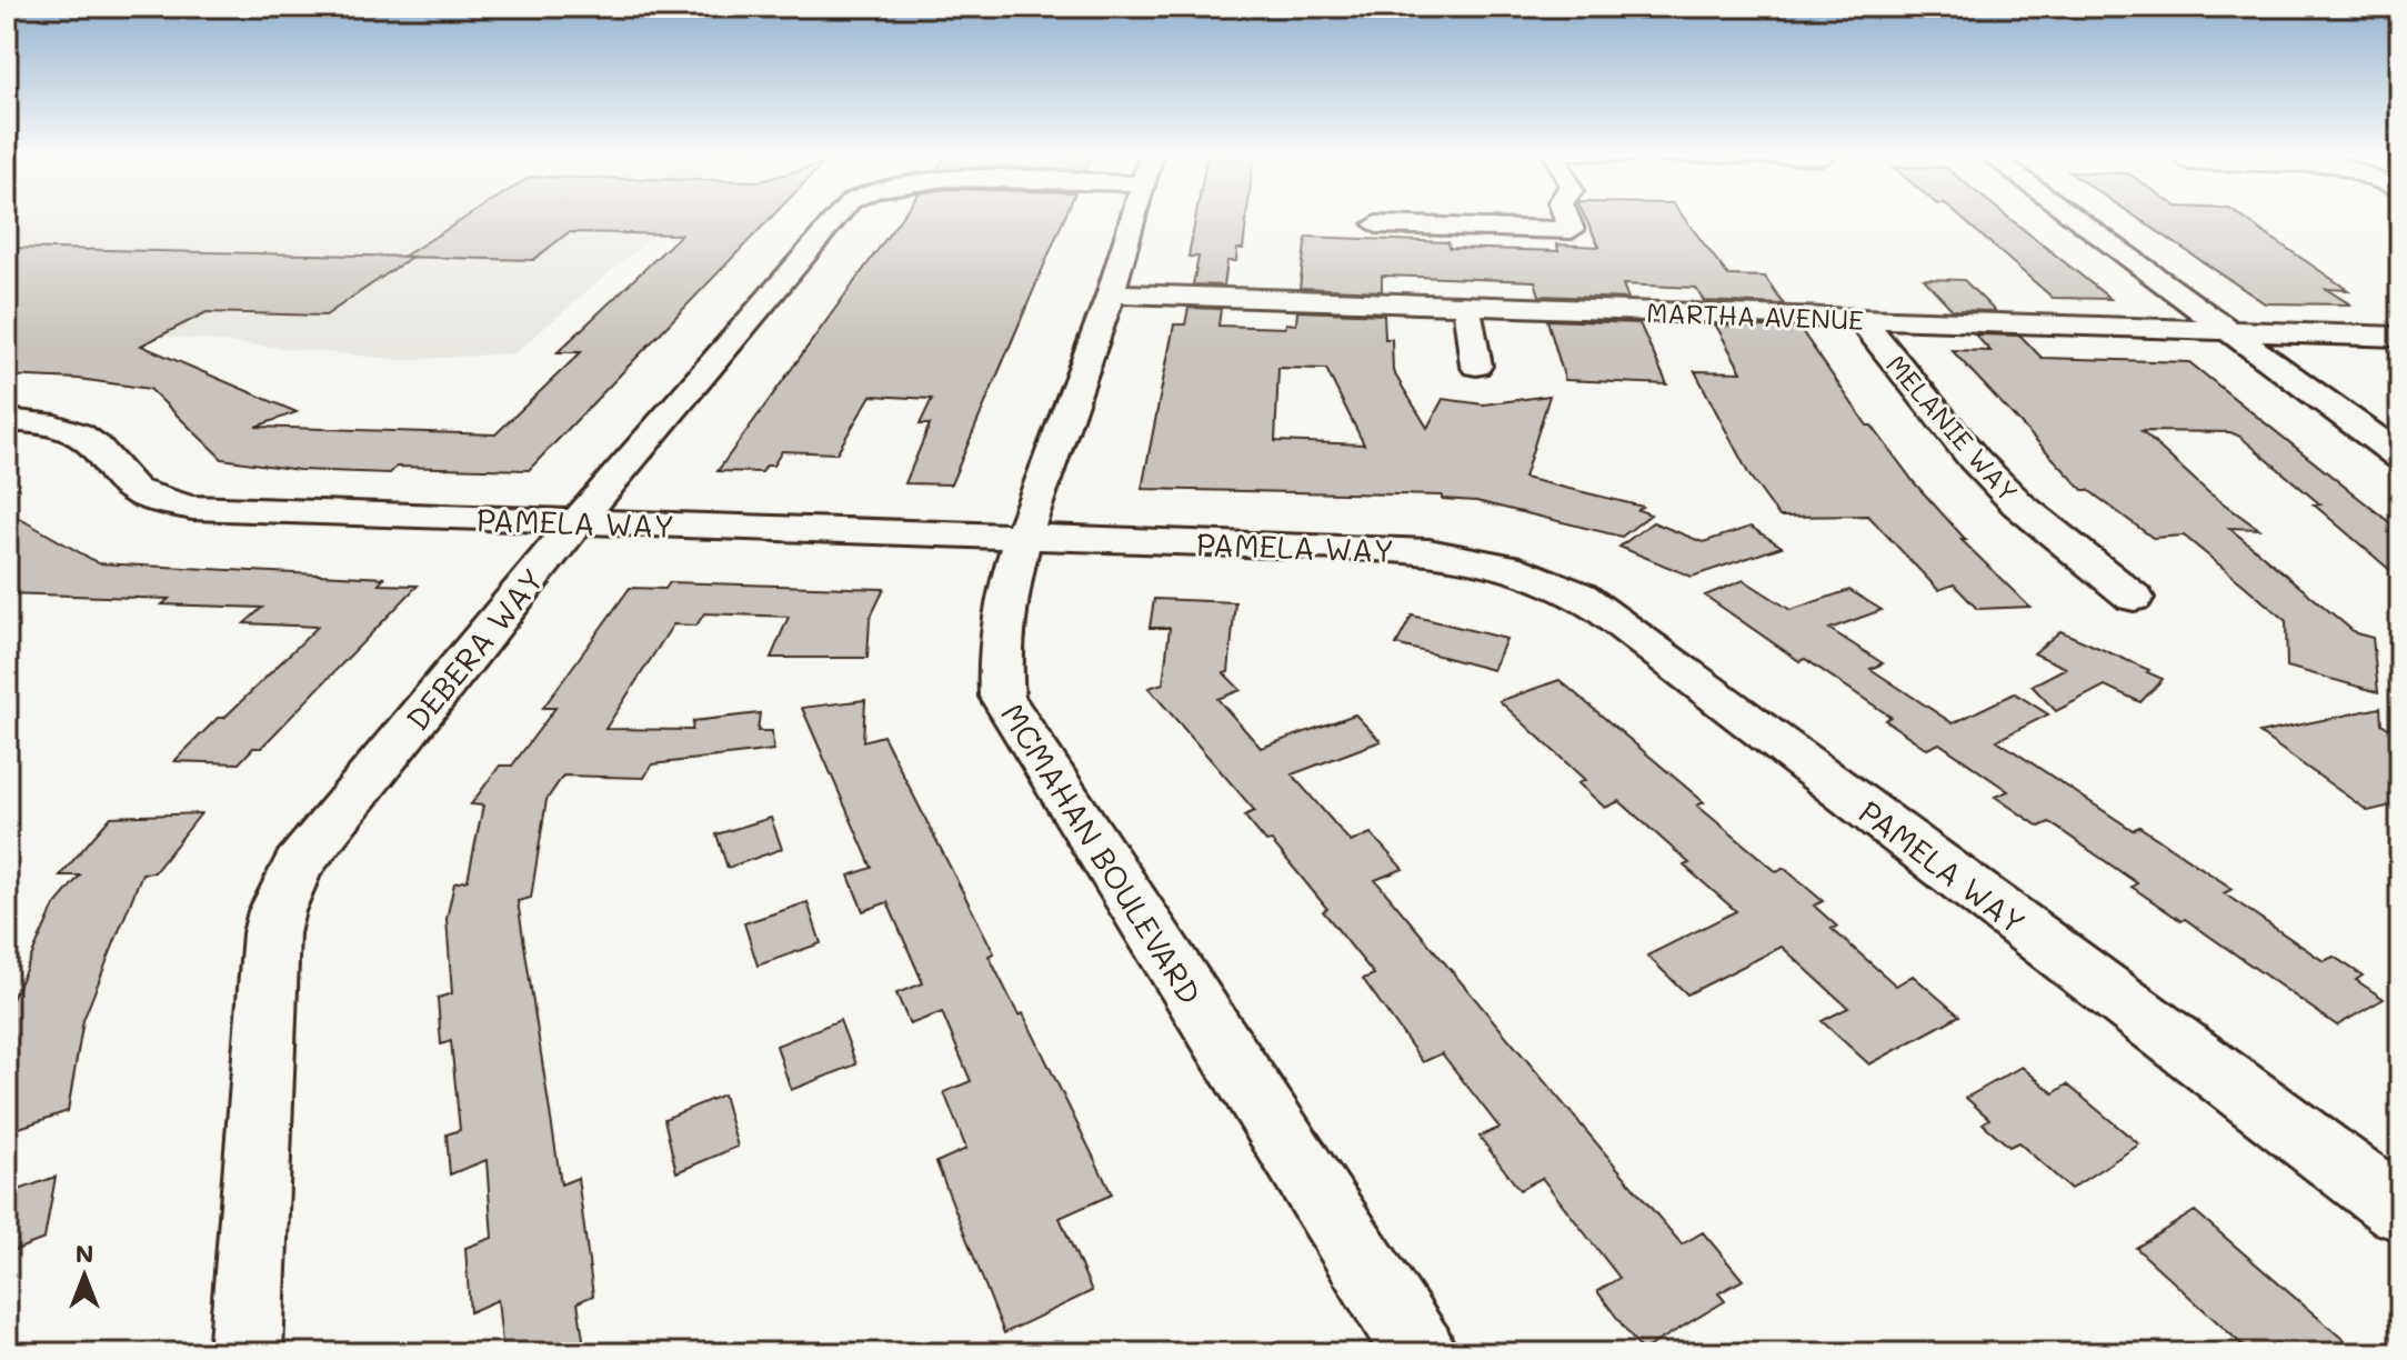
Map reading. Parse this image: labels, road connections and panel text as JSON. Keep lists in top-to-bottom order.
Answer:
{
  "streets": {
    "street": [
      "MARTHA AVENUE",
      "MELANIE WAY",
      "PAMELA WAY",
      "DEBERA WAY",
      "MCMAHAN BOULEVARD"
    ]
  },
  "crossings": [
    ["MARTHA AVENUE", "MELANIE WAY"],
    ["MARTHA AVENUE", "MCMAHAN BOULEVARD"],
    ["PAMELA WAY", "DEBERA WAY"],
    ["PAMELA WAY", "MCMAHAN BOULEVARD"]
  ],
  "north": "top"
}
